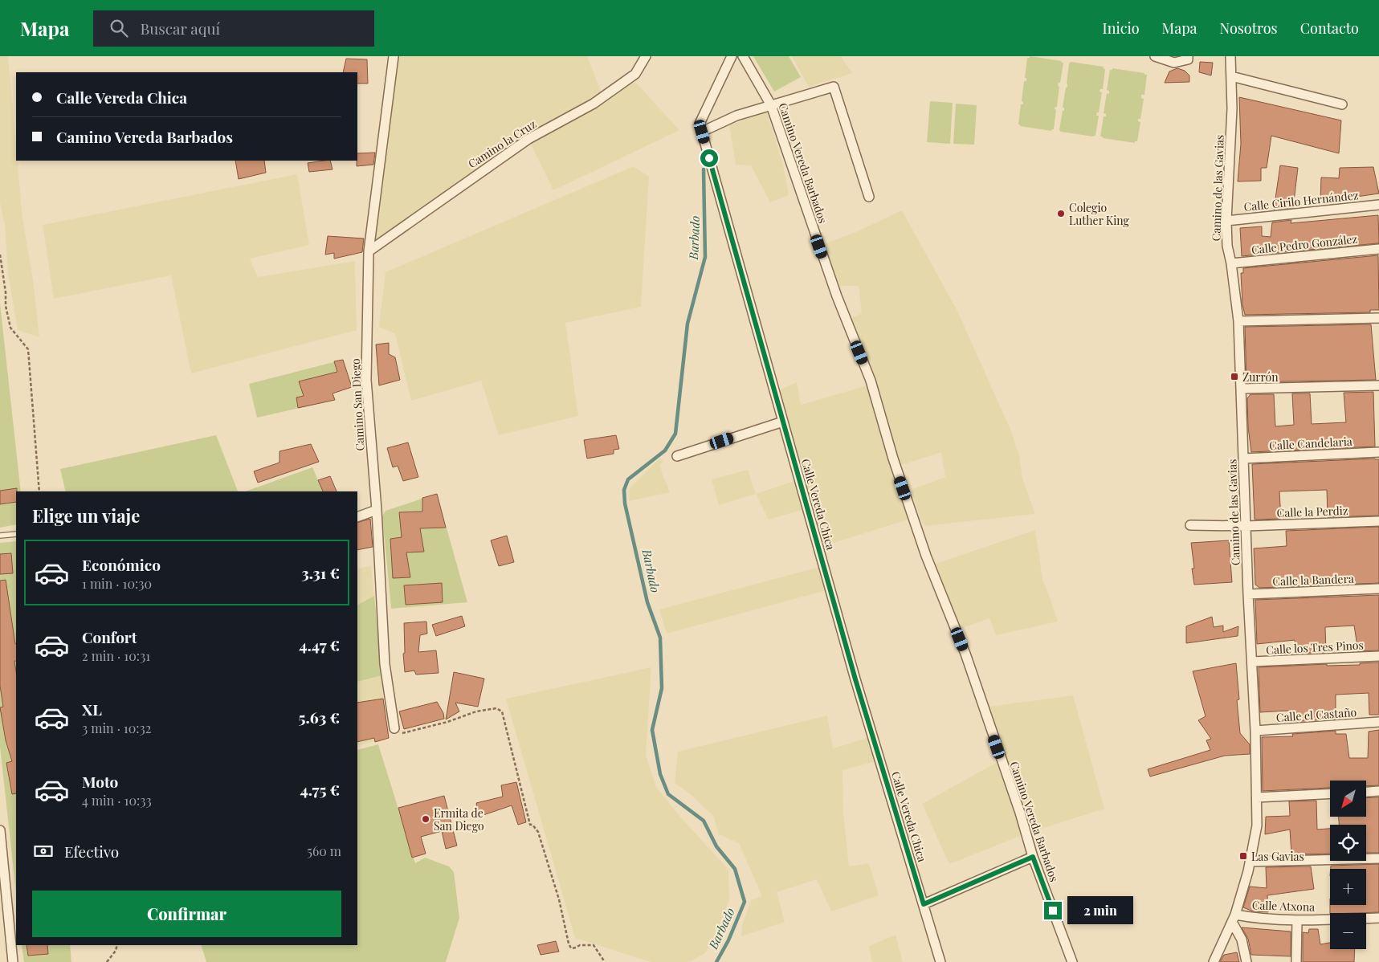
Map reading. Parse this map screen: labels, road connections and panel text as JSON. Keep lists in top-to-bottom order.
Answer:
{
  "streets": {
    "street": [
      "Camino la Cruz",
      "Camino Vereda Barbados",
      "Camino de las Gavias",
      "Calle Cirilo Hernández",
      "Calle Pedro González",
      "Camino San Diego",
      "Calle Candelaria",
      "Calle Vereda Chica",
      "Calle la Perdiz",
      "Calle la Bandera",
      "Calle los Tres Pinos",
      "Calle el Castaño",
      "Calle Atxona"
    ]
  },
  "crossings": [
    ["Camino la Cruz", "Camino San Diego"],
    ["Camino de las Gavias", "Calle Cirilo Hernández"],
    ["Camino de las Gavias", "Calle Pedro González"],
    ["Camino de las Gavias", "Calle Candelaria"],
    ["Camino de las Gavias", "Calle la Perdiz"],
    ["Camino de las Gavias", "Calle la Bandera"],
    ["Camino de las Gavias", "Calle los Tres Pinos"],
    ["Camino de las Gavias", "Calle el Castaño"],
    ["Camino de las Gavias", "Calle Atxona"]
  ],
  "water": ["Barbado"],
  "places": {
    "other": ["Colegio Luther King", "Ermita de San Diego"],
    "transit": ["Zurrón", "Las Gavias"]
  },
  "north": "bottom left",
  "page": {
    "header": "Mapa",
    "search": "Buscar aquí",
    "nav": [
      "Inicio",
      "Mapa",
      "Nosotros",
      "Contacto"
    ],
    "banner": ["Calle Vereda Chica", "Camino Vereda Barbados"],
    "heading": "Elige un viaje",
    "list": [
      {
        "name": "Económico",
        "note": "1 min · 10:30",
        "value": "3.31 €"
      },
      {
        "name": "Confort",
        "note": "2 min · 10:31",
        "value": "4.47 €"
      },
      {
        "name": "XL",
        "note": "3 min · 10:32",
        "value": "5.63 €"
      },
      {
        "name": "Moto",
        "note": "4 min · 10:33",
        "value": "4.75 €"
      }
    ],
    "map_buttons": ["+", "−"],
    "pay": ["Efectivo", "560 m"],
    "buttons": "Confirmar",
    "bubble": "2 min"
  }
}
